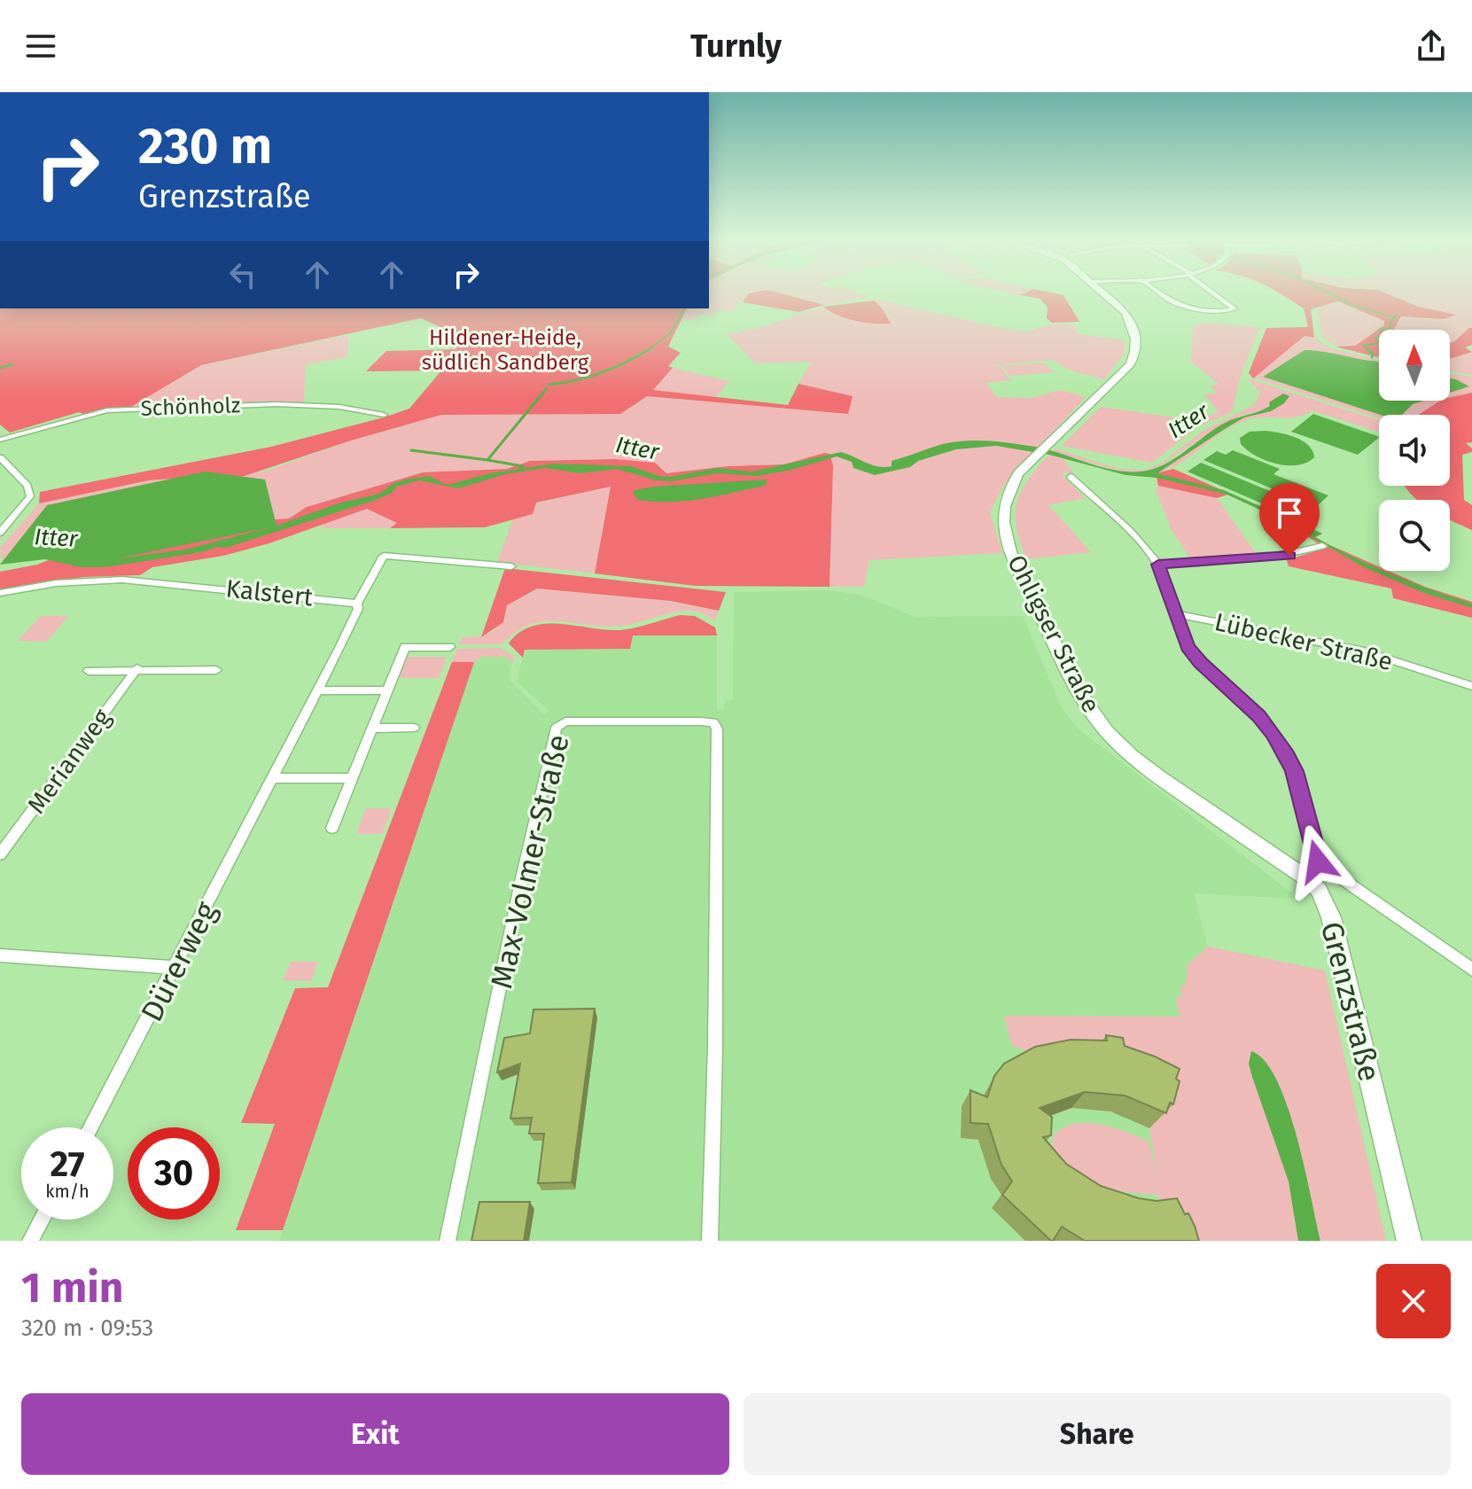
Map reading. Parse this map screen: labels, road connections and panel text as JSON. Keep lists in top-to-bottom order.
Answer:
{
  "streets": {
    "main road": ["Ohligser Straße", "Grenzstraße"],
    "street": [
      "Schönholz",
      "Kalstert",
      "Lübecker Straße",
      "Merianweg",
      "Max-Volmer-Straße",
      "Dürerweg"
    ]
  },
  "crossings": [
    ["Kalstert", "Dürerweg"],
    ["Ohligser Straße", "Grenzstraße"],
    ["Lübecker Straße", "Grenzstraße"]
  ],
  "water": ["Itter"],
  "parks": ["Hildener-Heide, südlich Sandberg"],
  "north": "top",
  "page": {
    "header": "Turnly",
    "turn": ["230 m", "Grenzstraße"],
    "speed": "27 km/h",
    "limit": "30",
    "heading": ["1 min", "320 m · 09:53"],
    "buttons": ["Exit", "Share"]
  }
}
